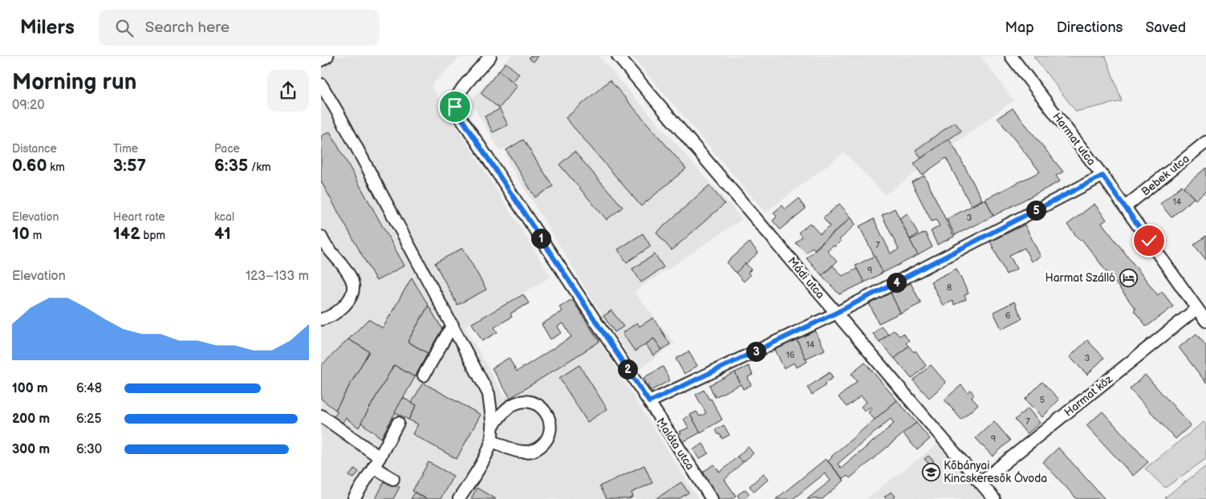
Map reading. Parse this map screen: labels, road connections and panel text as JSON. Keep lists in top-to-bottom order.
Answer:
{
  "streets": {
    "street": [
      "Harmat utca",
      "Bebek utca",
      "Mádi utca",
      "Harmat köz",
      "Maláta utca"
    ]
  },
  "crossings": [
    ["Harmat utca", "Bebek utca"],
    ["Harmat utca", "Harmat köz"],
    ["Mádi utca", "Harmat köz"]
  ],
  "places": {
    "hotel": ["Harmat Szálló"],
    "school or university": ["Kőbányai Kincskeresők Óvoda"]
  },
  "house_numbers": [
    "14",
    "3",
    "7",
    "9",
    "8",
    "6",
    "14",
    "16",
    "3",
    "5",
    "7",
    "9"
  ],
  "page": {
    "header": "Milers",
    "search": "Search here",
    "nav": ["Map", "Directions", "Saved"],
    "heading": ["Morning run", "09:20"],
    "stats": [
      ["Distance", "0.60 km"],
      ["Time", "3:57"],
      ["Pace", "6:35 /km"],
      ["Elevation", "10 m"],
      ["Heart rate", "142 bpm"],
      ["kcal", "41"]
    ],
    "pins": [
      "5",
      "1",
      "4",
      "3",
      "2"
    ],
    "chart": ["Elevation", "123–133 m"],
    "list": [
      {
        "name": "100 m",
        "note": "6:48"
      },
      {
        "name": "200 m",
        "note": "6:25"
      },
      {
        "name": "300 m",
        "note": "6:30"
      }
    ]
  }
}
